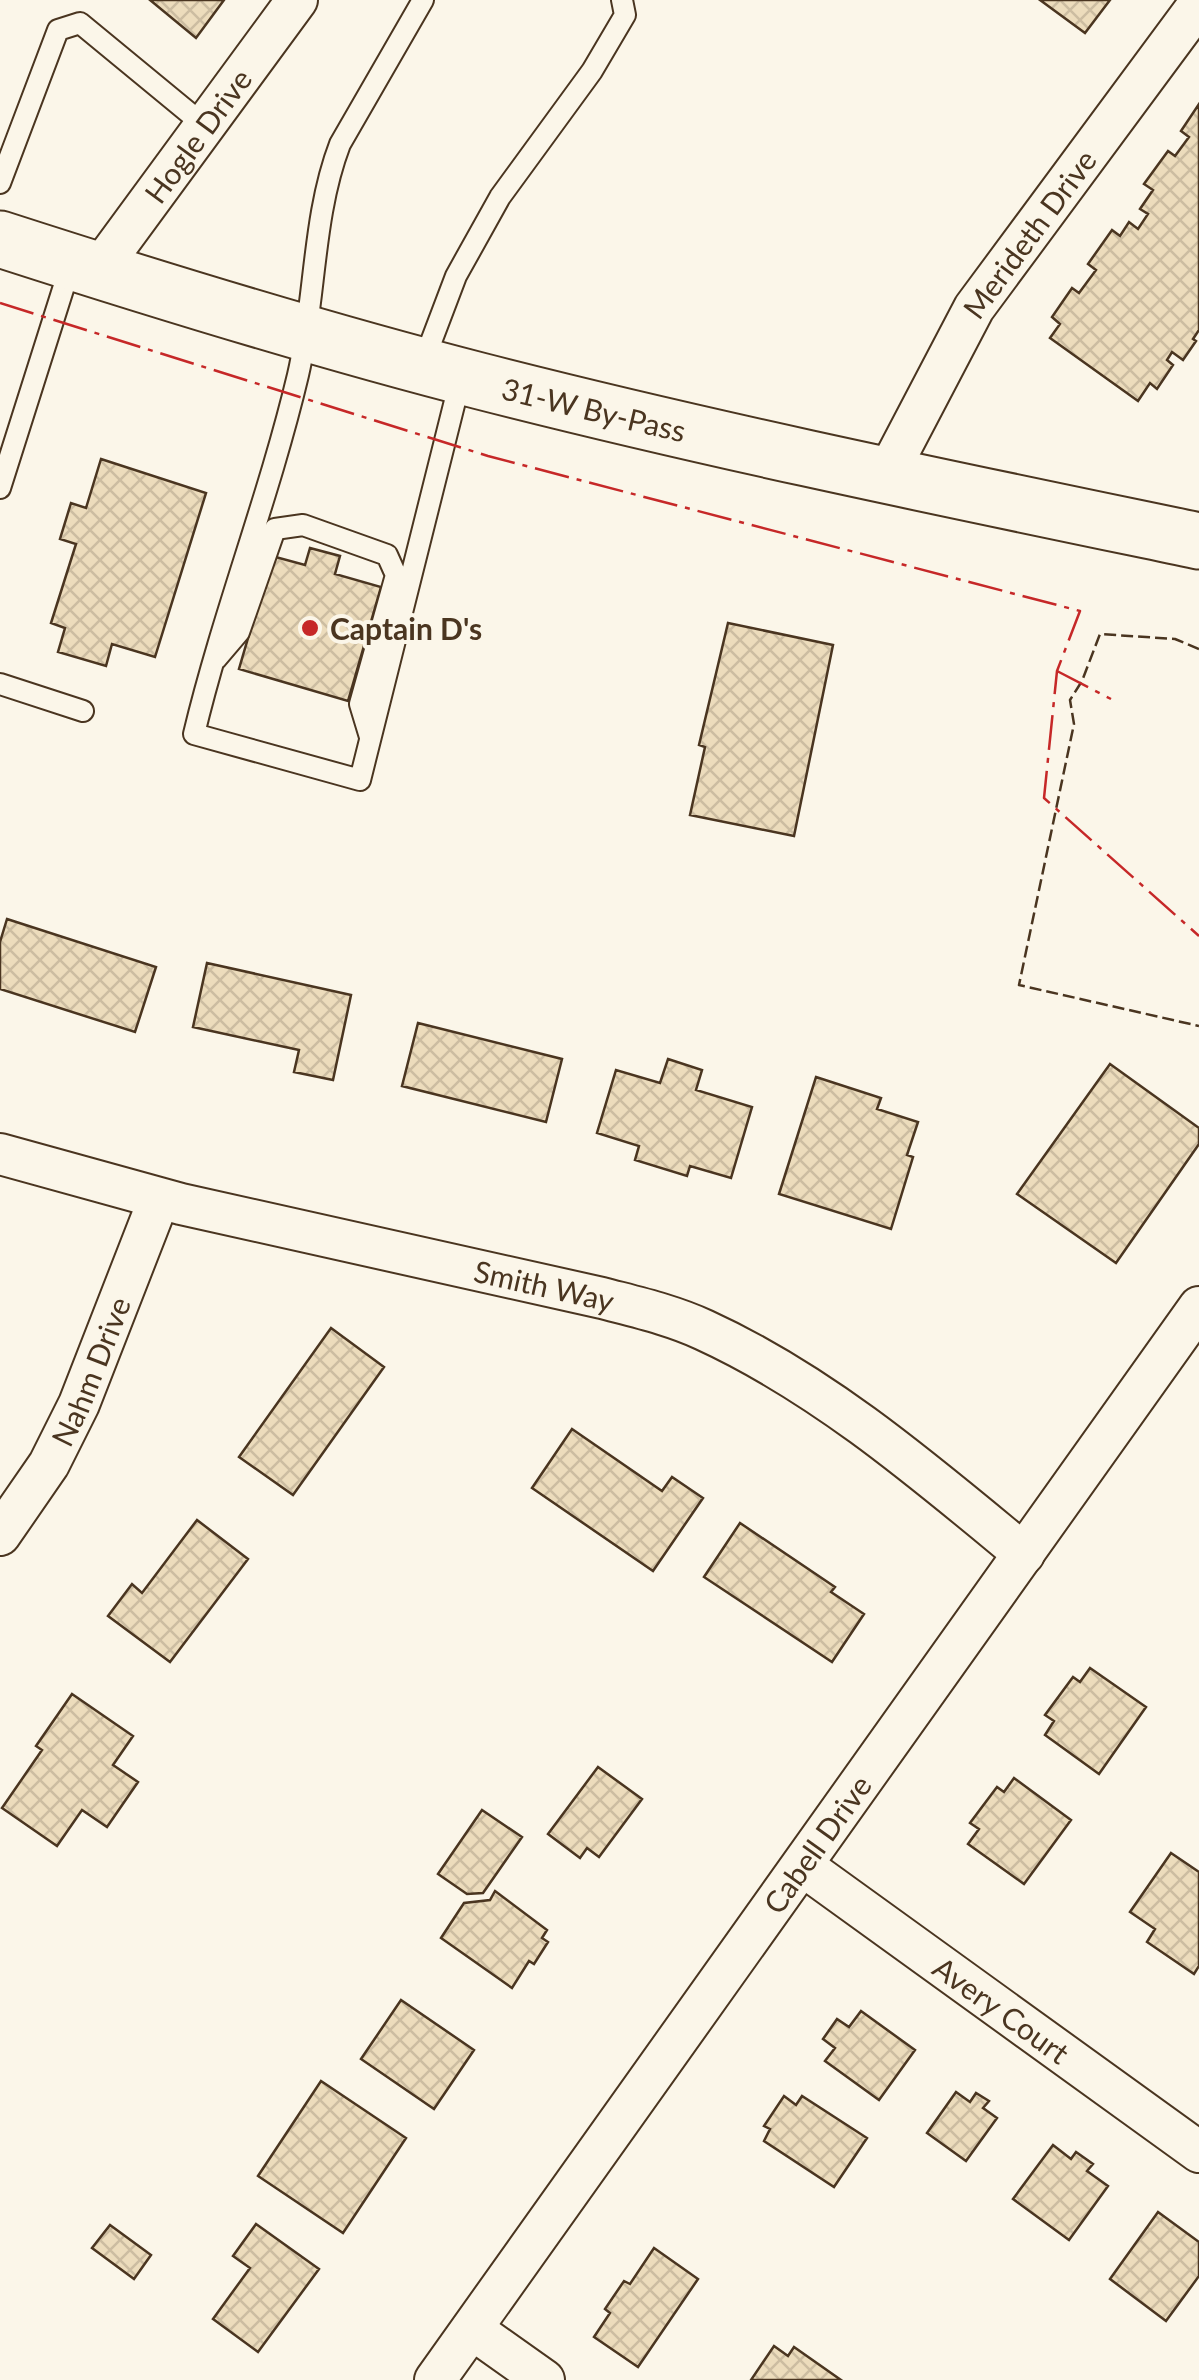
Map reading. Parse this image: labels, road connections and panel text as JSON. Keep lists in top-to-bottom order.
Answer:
{
  "streets": {
    "main road": ["31-W By-Pass"],
    "street": [
      "Hogle Drive",
      "Merideth Drive",
      "Smith Way",
      "Nahm Drive",
      "Cabell Drive",
      "Avery Court"
    ]
  },
  "crossings": [
    ["Hogle Drive", "31-W By-Pass"],
    ["Merideth Drive", "31-W By-Pass"],
    ["Smith Way", "Nahm Drive"],
    ["Smith Way", "Cabell Drive"],
    ["Cabell Drive", "Avery Court"]
  ],
  "places": ["Captain D's"]
}
